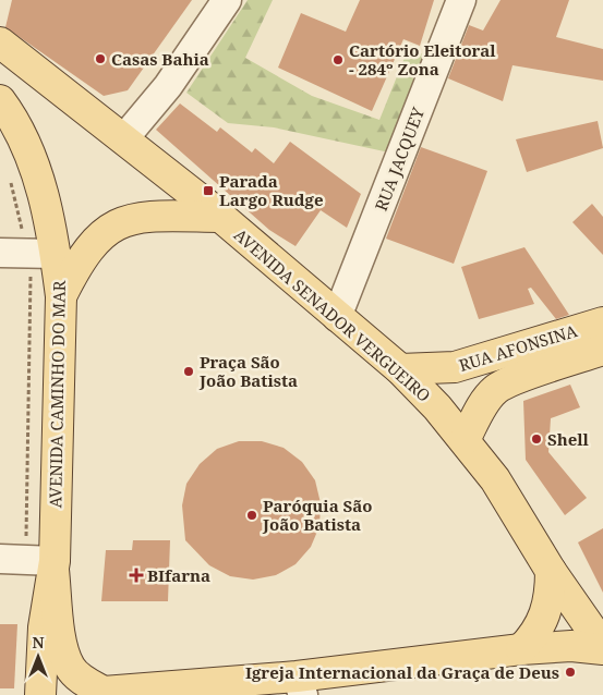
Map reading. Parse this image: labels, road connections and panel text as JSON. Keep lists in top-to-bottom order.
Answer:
{
  "streets": {
    "main road": ["AVENIDA SENADOR VERGUEIRO", "RUA AFONSINA", "AVENIDA CAMINHO DO MAR"],
    "street": ["RUA JACQUEY"]
  },
  "crossings": [
    ["RUA JACQUEY", "AVENIDA SENADOR VERGUEIRO"],
    ["AVENIDA SENADOR VERGUEIRO", "RUA AFONSINA"]
  ],
  "places": {
    "other": [
      "Casas Bahia",
      "Cartório Eleitoral - 284º Zona",
      "Praça São João Batista",
      "Shell",
      "Paróquia São João Batista",
      "Igreja Internacional da Graça de Deus"
    ],
    "transit": ["Parada Largo Rudge"],
    "health": ["BIfarna"]
  },
  "north": "top"
}
